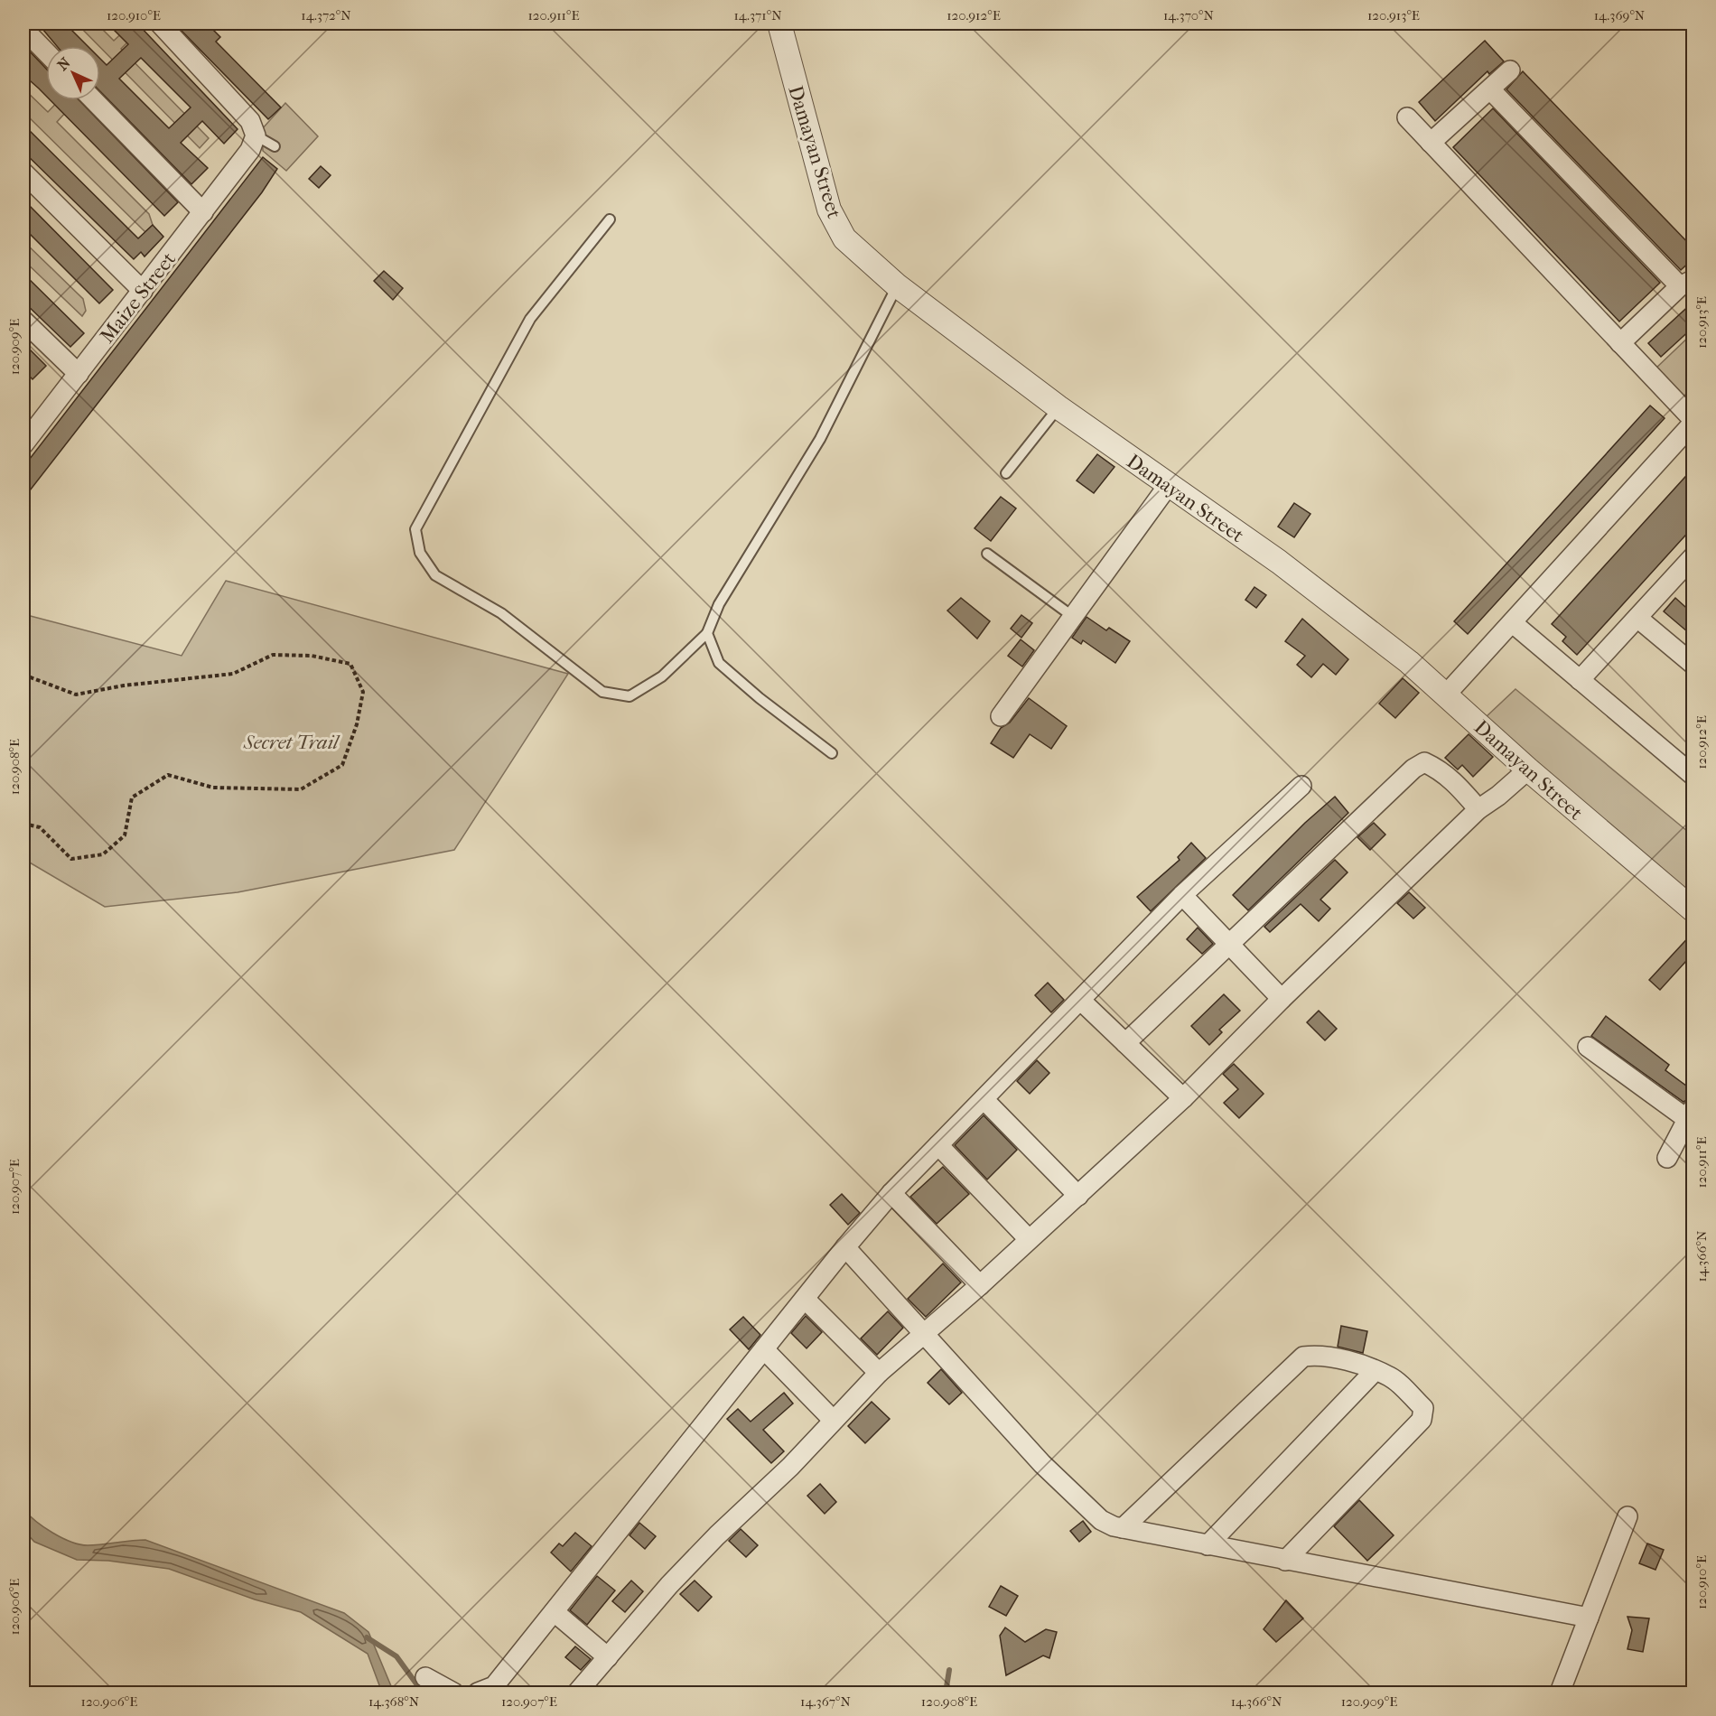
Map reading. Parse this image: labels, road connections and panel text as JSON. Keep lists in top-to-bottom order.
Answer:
{
  "streets": {
    "street": ["Damayan Street", "Maize Street"]
  },
  "parks": ["Secret Trail"],
  "north": "top left",
  "coordinates": [
    "120.910°E",
    "14.372°N",
    "120.911°E",
    "14.371°N",
    "120.912°E",
    "14.370°N",
    "120.913°E",
    "14.369°N",
    "120.909°E",
    "120.908°E",
    "120.907°E",
    "14.366°N",
    "120.906°E",
    "14.368°N",
    "14.367°N"
  ]
}
